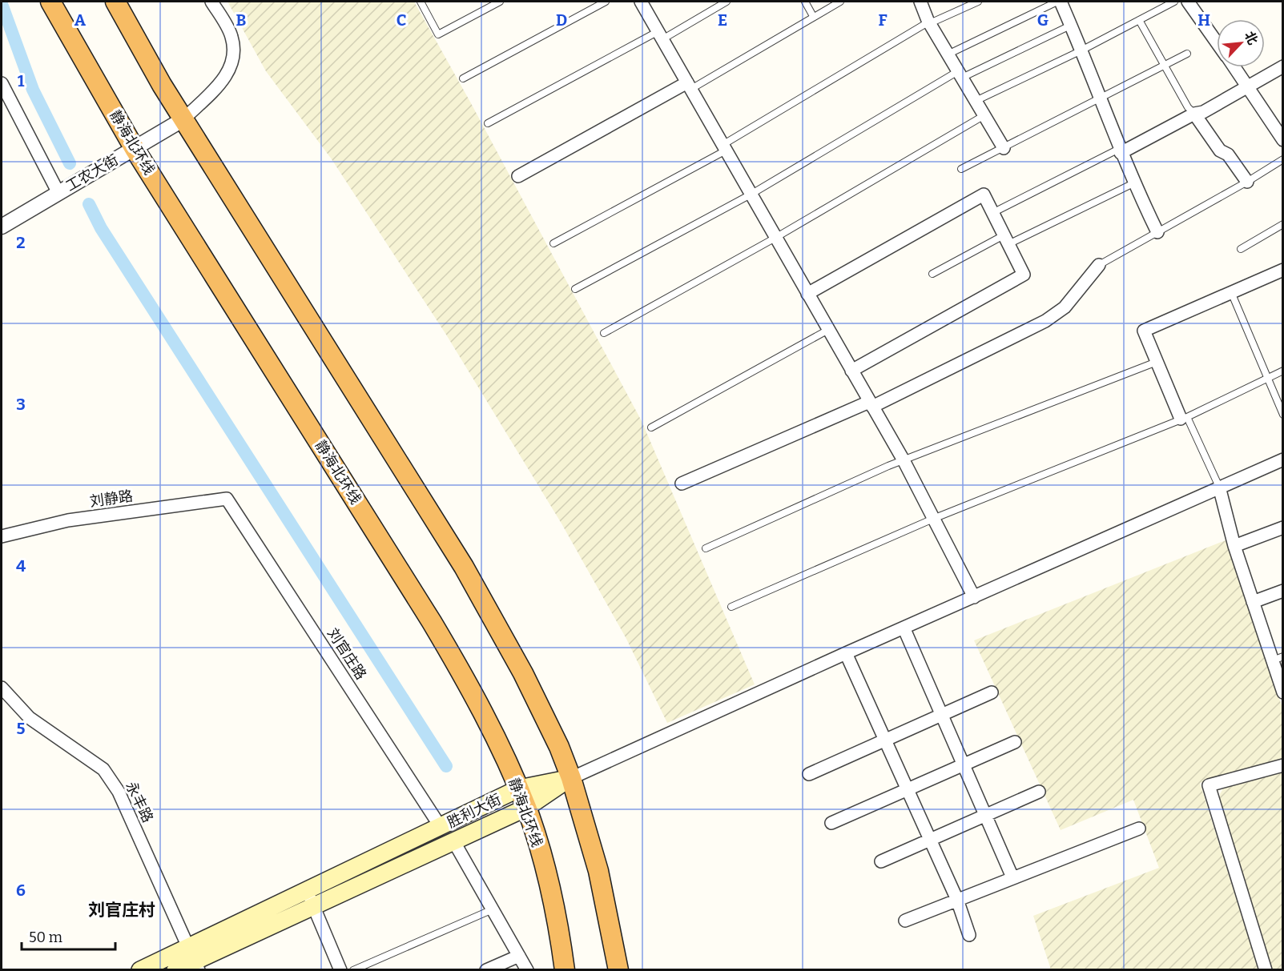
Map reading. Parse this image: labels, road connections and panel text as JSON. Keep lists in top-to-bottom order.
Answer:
{
  "streets": {
    "highway": ["静海北环线"],
    "main road": ["胜利大街"],
    "street": [
      "工农大街",
      "刘静路",
      "刘官庄路",
      "永丰路"
    ]
  },
  "crossings": [
    ["静海北环线", "工农大街"],
    ["静海北环线", "胜利大街"],
    ["刘静路", "刘官庄路"],
    ["刘官庄路", "胜利大街"],
    ["永丰路", "胜利大街"]
  ],
  "districts": ["刘官庄村"],
  "scale_bar": "50 m",
  "north": "top right",
  "grid": {
    "columns": [
      "A",
      "B",
      "C",
      "D",
      "E",
      "F",
      "G",
      "H"
    ],
    "rows": [
      "1",
      "2",
      "3",
      "4",
      "5",
      "6"
    ]
  }
}
